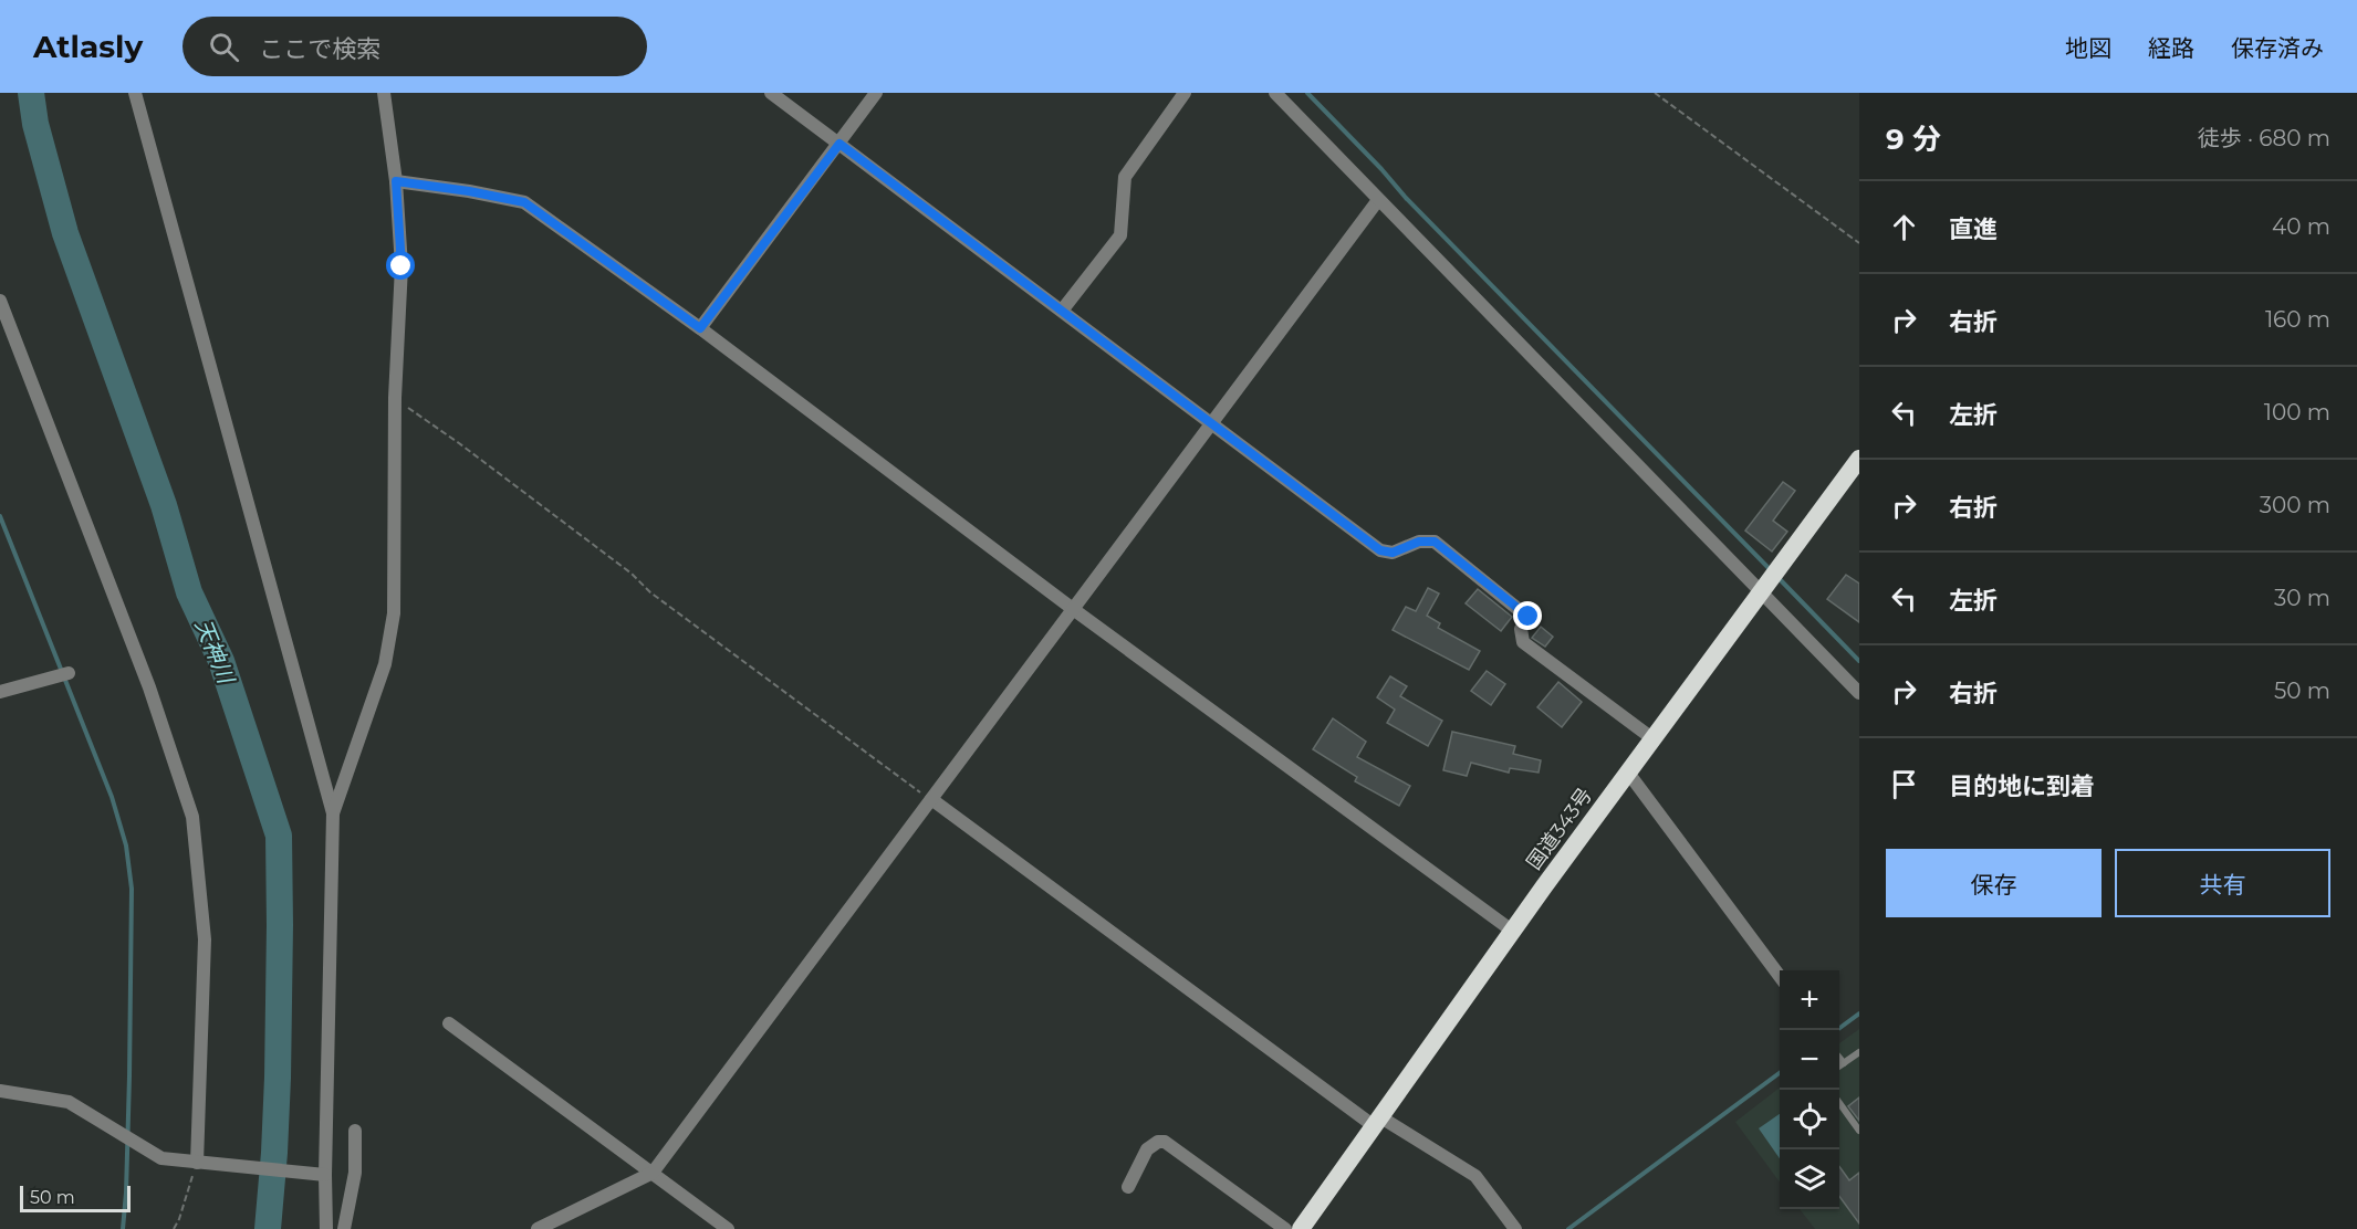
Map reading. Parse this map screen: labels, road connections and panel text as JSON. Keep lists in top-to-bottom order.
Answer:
{
  "streets": {
    "highway": ["国道343号"]
  },
  "water": ["天神川"],
  "scale_bar": "50 m",
  "page": {
    "header": "Atlasly",
    "search": "ここで検索",
    "nav": ["地図", "経路", "保存済み"],
    "heading": ["9 分", "徒歩 · 680 m"],
    "list": [
      ["直進", "40 m"],
      ["右折", "160 m"],
      ["左折", "100 m"],
      ["右折", "300 m"],
      ["左折", "30 m"],
      ["右折", "50 m"],
      "目的地に到着"
    ],
    "buttons": ["保存", "共有"],
    "map_buttons": ["+", "−"],
    "scale": "50 m"
  }
}
